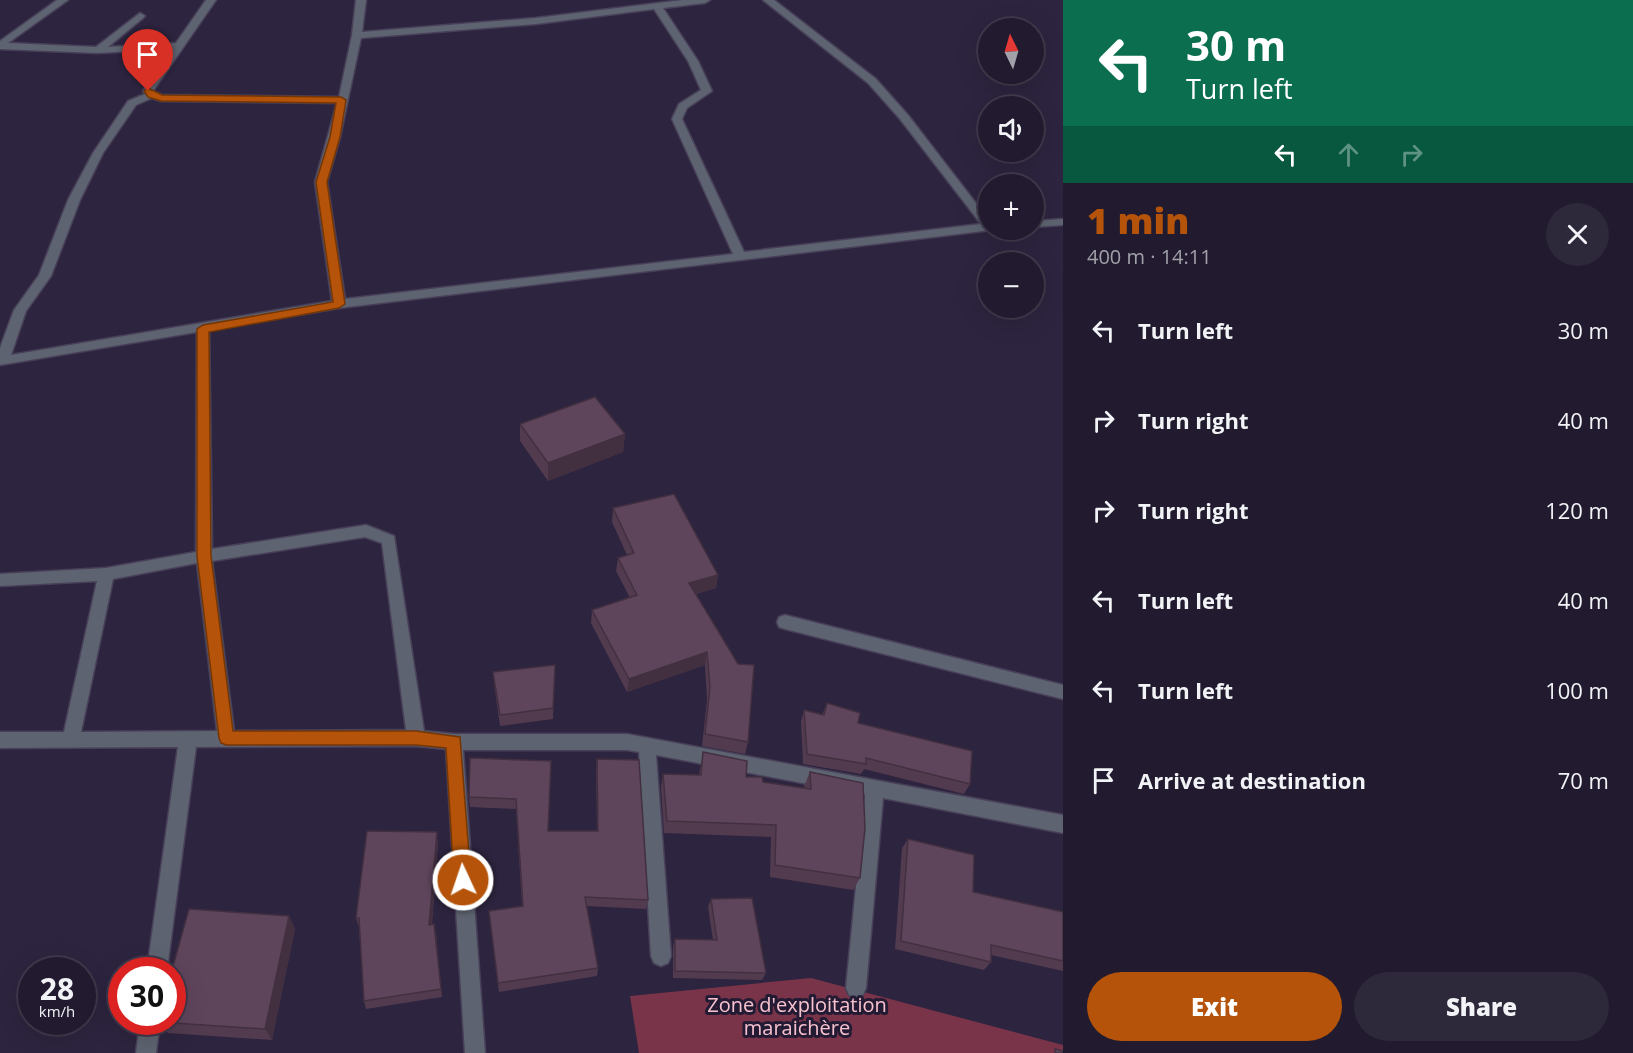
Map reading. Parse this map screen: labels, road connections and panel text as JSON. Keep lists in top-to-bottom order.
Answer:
{
  "parks": ["Zone d'exploitation maraichère"],
  "north": "top",
  "page": {
    "turn": ["30 m", "Turn left"],
    "map_buttons": ["+", "−"],
    "heading": ["1 min", "400 m · 14:11"],
    "list": [
      {
        "name": "Turn left",
        "value": "30 m"
      },
      {
        "name": "Turn right",
        "value": "40 m"
      },
      {
        "name": "Turn right",
        "value": "120 m"
      },
      {
        "name": "Turn left",
        "value": "40 m"
      },
      {
        "name": "Turn left",
        "value": "100 m"
      },
      {
        "name": "Arrive at destination",
        "value": "70 m"
      }
    ],
    "speed": "28 km/h",
    "limit": "30",
    "buttons": ["Exit", "Share"]
  }
}
